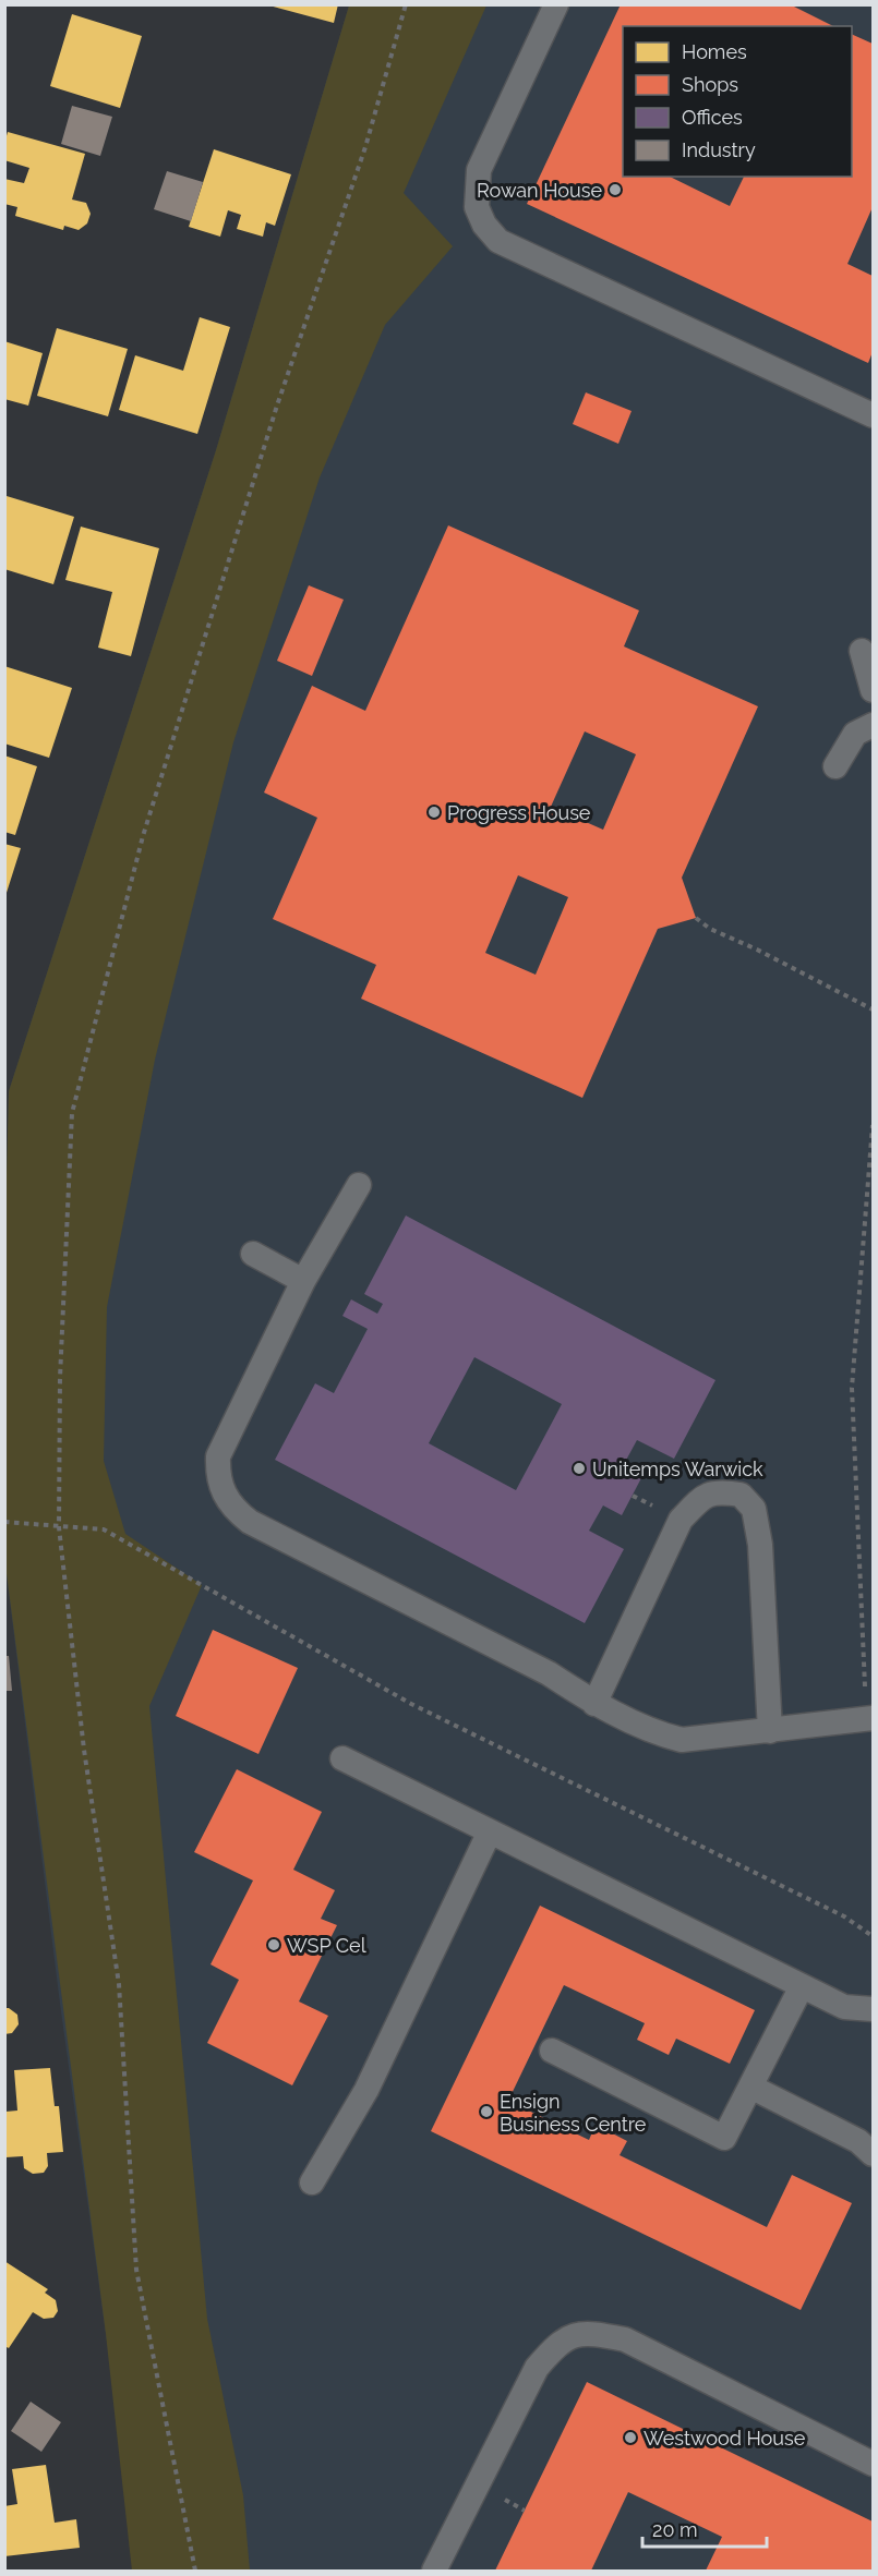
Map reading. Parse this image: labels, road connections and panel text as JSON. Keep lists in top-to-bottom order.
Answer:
{
  "places": [
    "Rowan House",
    "Progress House",
    "Unitemps Warwick",
    "WSP Cel",
    "Ensign Business Centre",
    "Westwood House"
  ],
  "legend": [
    "Homes",
    "Shops",
    "Offices",
    "Industry"
  ],
  "scale_bar": "20 m"
}
